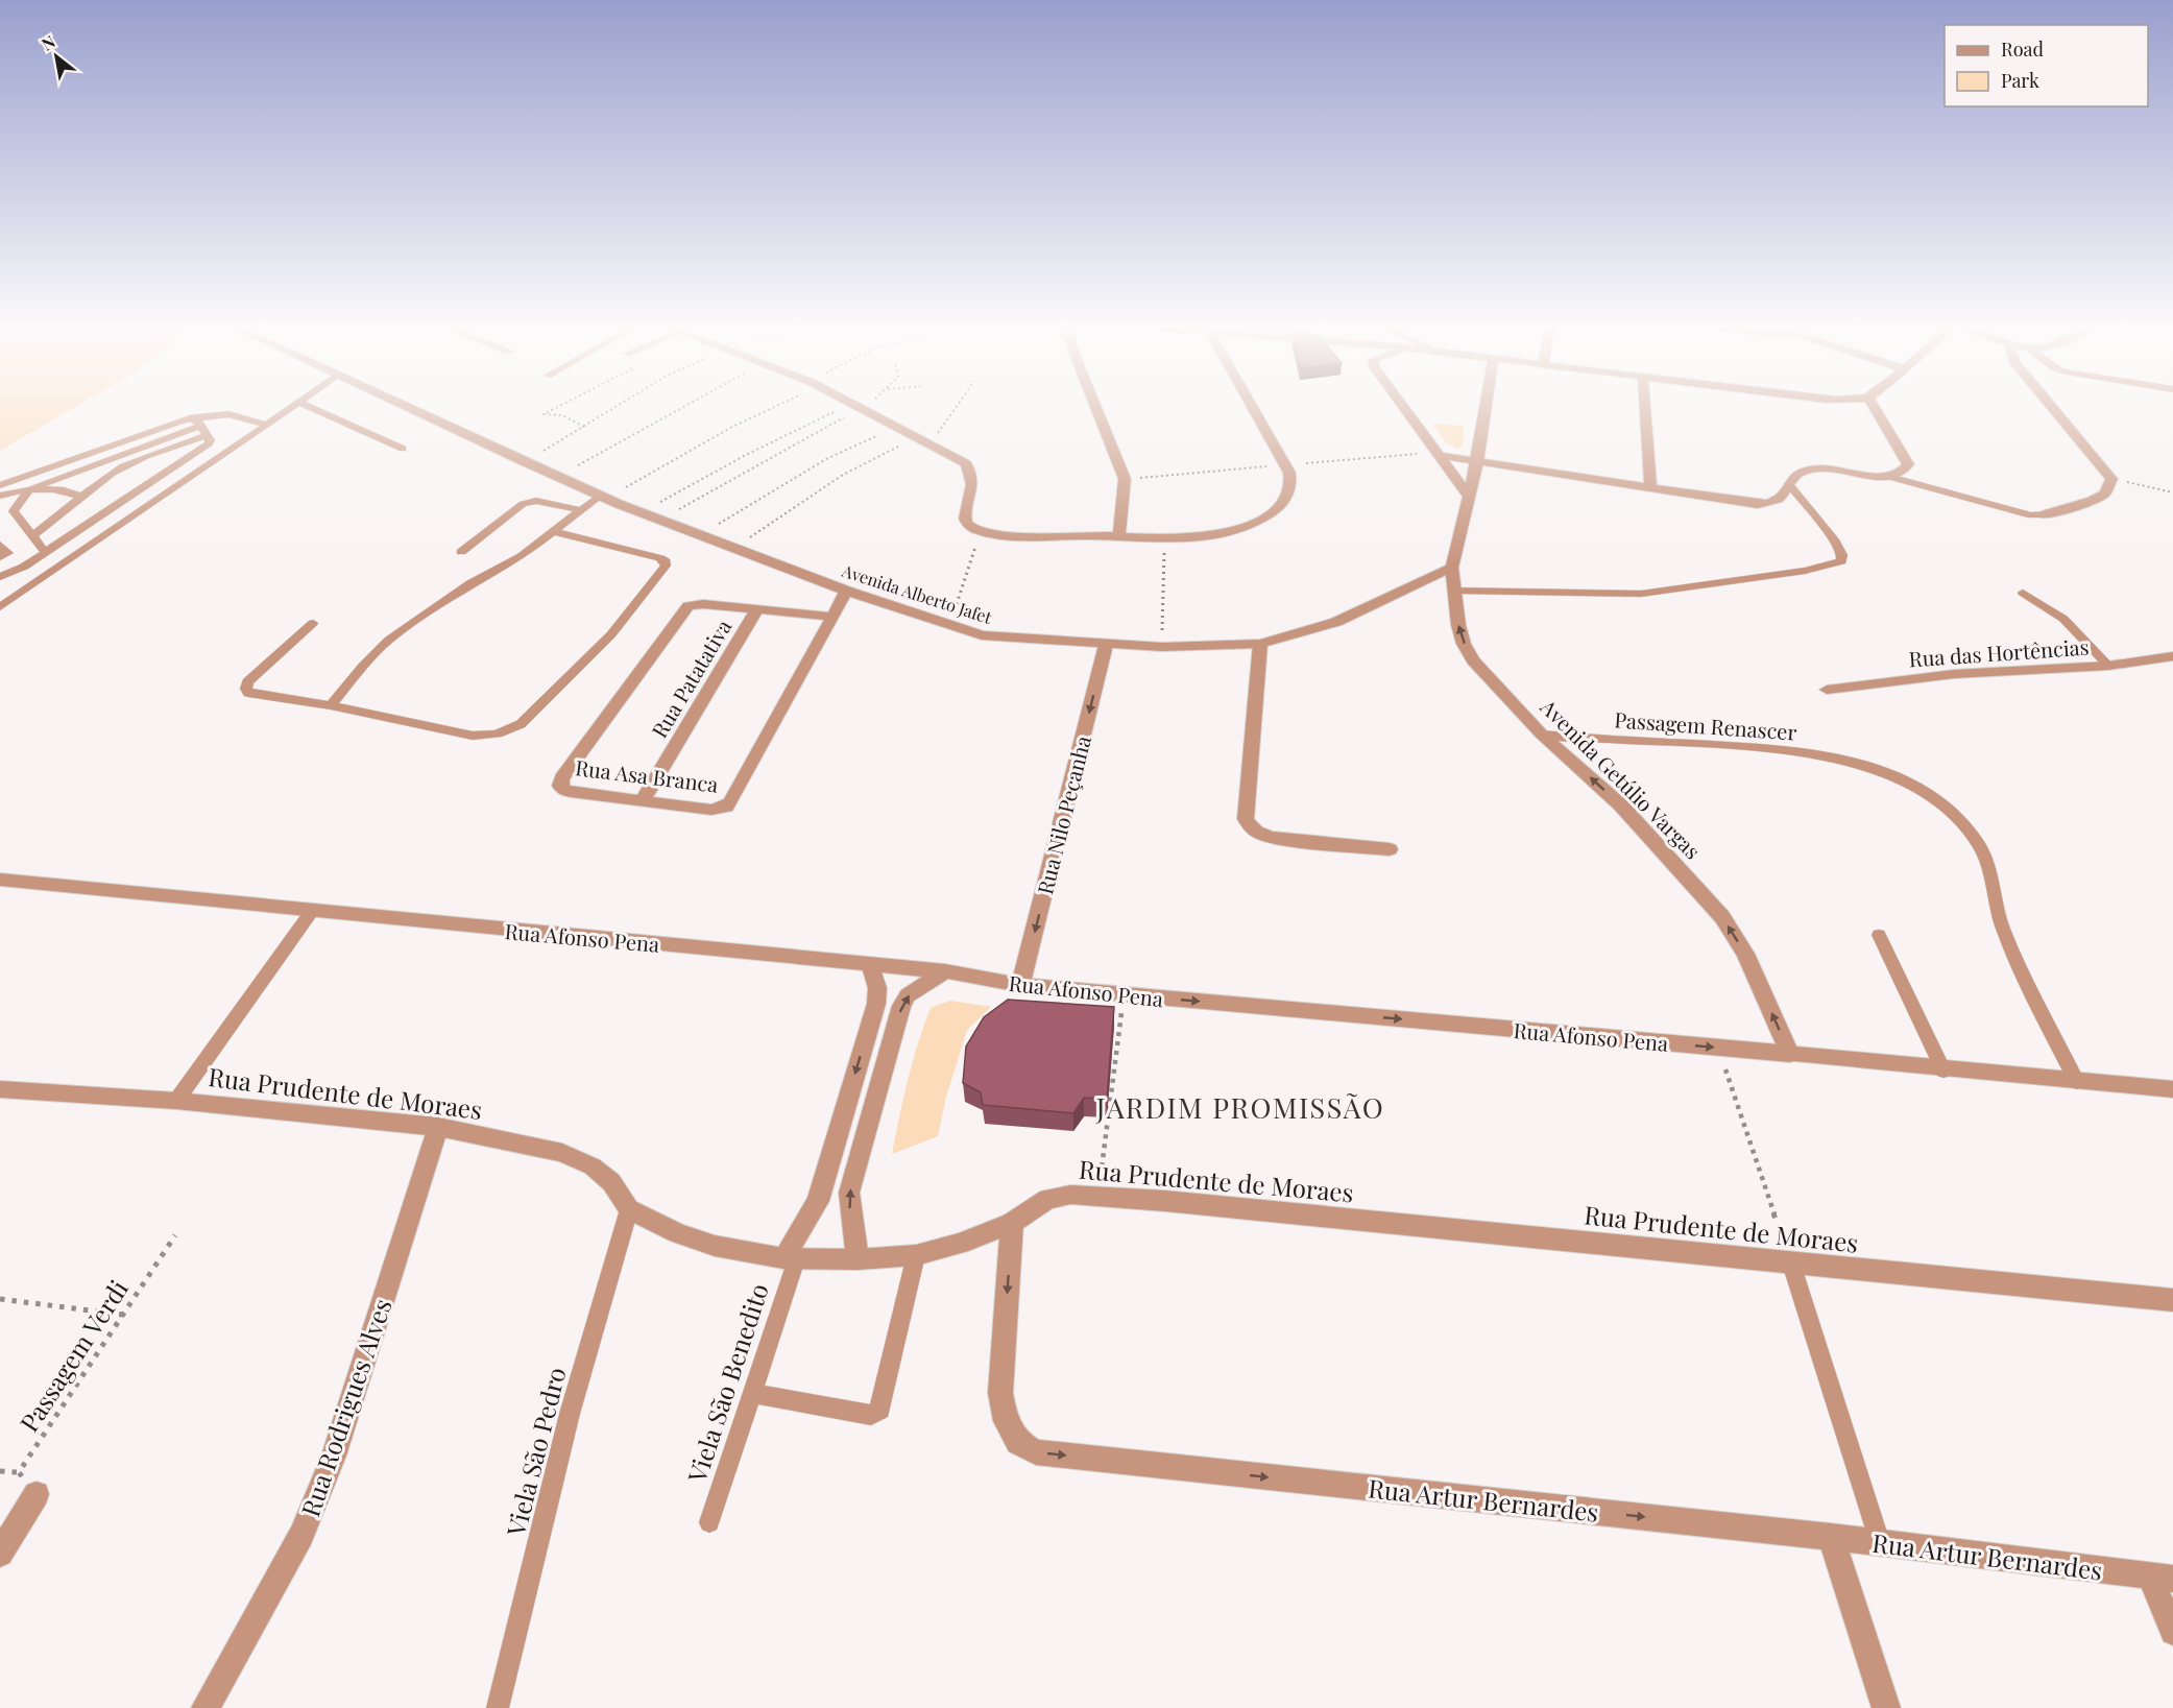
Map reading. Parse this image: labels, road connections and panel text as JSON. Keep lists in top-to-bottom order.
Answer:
{
  "streets": {
    "street": [
      "Avenida Alberto Jafet",
      "Rua das Hortências",
      "Rua Patatativa",
      "Rua Asa Branca",
      "Avenida Getúlio Vargas",
      "Rua Nilo Peçanha",
      "Rua Afonso Pena",
      "Rua Prudente de Moraes",
      "Rua Rodrigues Alves",
      "Rua Artur Bernardes"
    ],
    "lane": ["Passagem Renascer", "Viela São Benedito", "Viela São Pedro"],
    "path": ["Passagem Verdi"]
  },
  "crossings": [
    ["Avenida Alberto Jafet", "Rua Asa Branca"],
    ["Avenida Alberto Jafet", "Avenida Getúlio Vargas"],
    ["Avenida Alberto Jafet", "Rua Nilo Peçanha"],
    ["Rua Patatativa", "Rua Asa Branca"],
    ["Passagem Renascer", "Avenida Getúlio Vargas"],
    ["Passagem Renascer", "Rua Afonso Pena"],
    ["Avenida Getúlio Vargas", "Rua Afonso Pena"],
    ["Rua Nilo Peçanha", "Rua Afonso Pena"],
    ["Rua Prudente de Moraes", "Viela São Benedito"],
    ["Rua Prudente de Moraes", "Rua Rodrigues Alves"],
    ["Rua Prudente de Moraes", "Viela São Pedro"],
    ["Rua Prudente de Moraes", "Rua Artur Bernardes"]
  ],
  "one_way": ["Avenida Getúlio Vargas", "Rua Nilo Peçanha", "Rua Artur Bernardes"],
  "districts": ["JARDIM PROMISSÃO"],
  "legend": ["Road", "Park"],
  "north": "top left"
}
